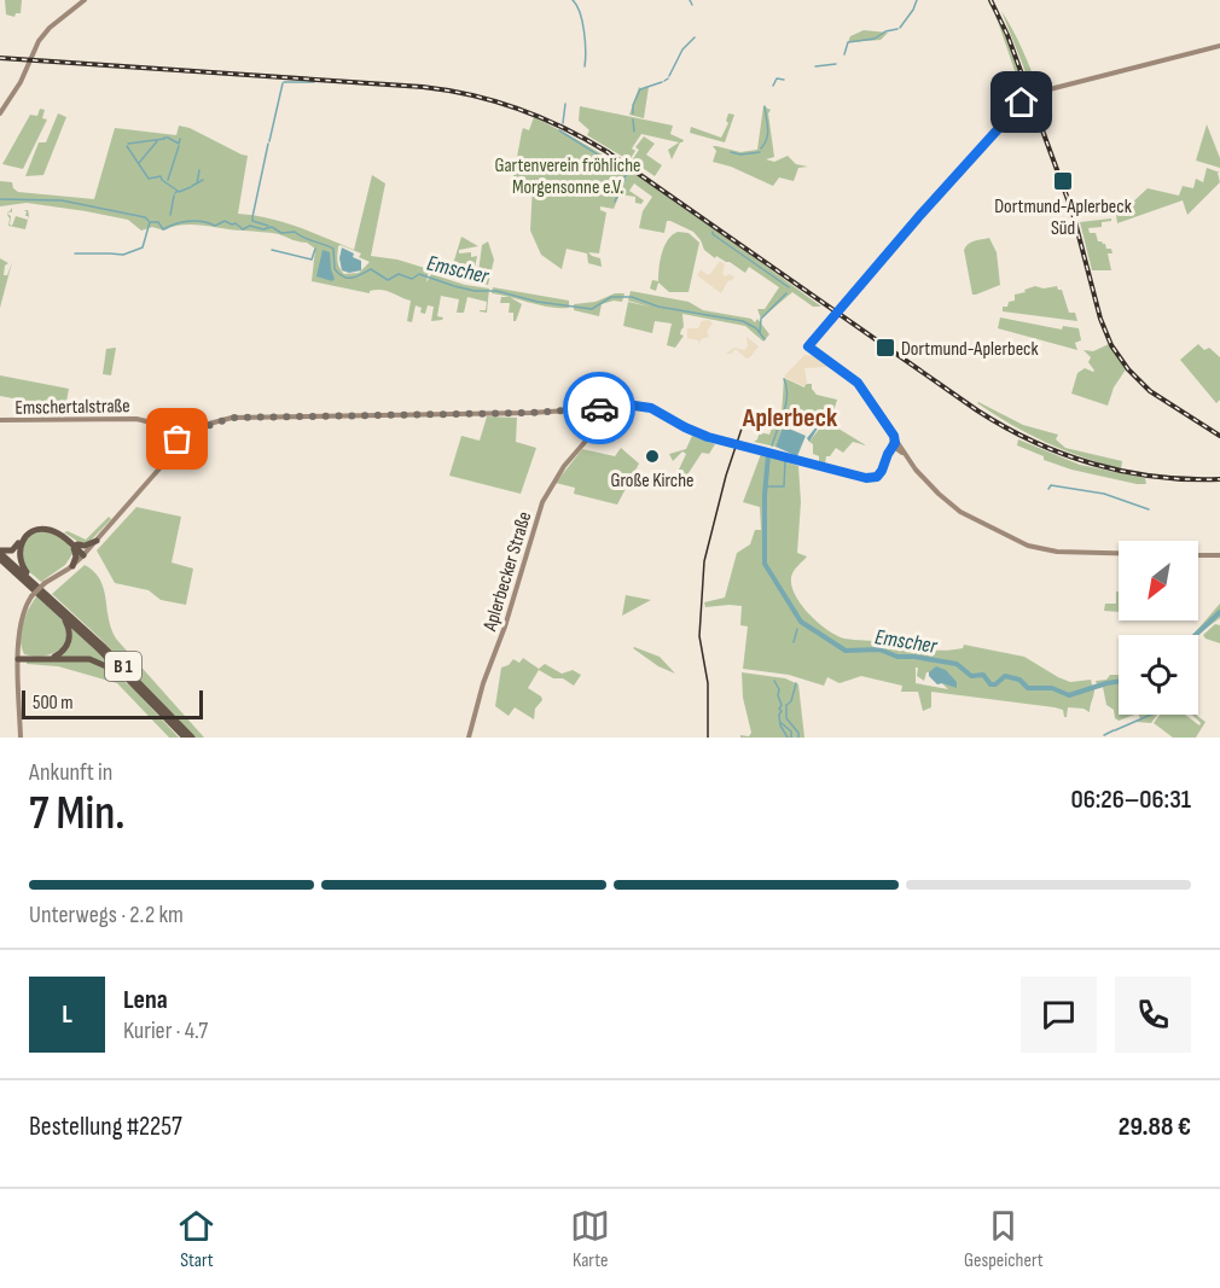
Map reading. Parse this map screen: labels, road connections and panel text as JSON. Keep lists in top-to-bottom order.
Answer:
{
  "streets": {
    "highway": ["B 1"],
    "main road": ["Emschertalstraße", "Aplerbecker Straße"]
  },
  "districts": ["Aplerbeck"],
  "water": ["Emscher"],
  "parks": ["Gartenverein fröhliche Morgensonne e.V."],
  "places": {
    "transit": ["Dortmund-Aplerbeck Süd", "Dortmund-Aplerbeck"],
    "other": ["Große Kirche"]
  },
  "scale_bar": "500 m",
  "north": "bottom left",
  "page": {
    "scale": "500 m",
    "heading": ["7 Min.", "Ankunft in", "06:26–06:31"],
    "panel": [
      "Lena",
      "Kurier · 4.7",
      "Bestellung #2257",
      "29.88 €"
    ],
    "bar": "Unterwegs · 2.2 km",
    "round": "L",
    "tabs": ["Start", "Karte", "Gespeichert"]
  }
}
